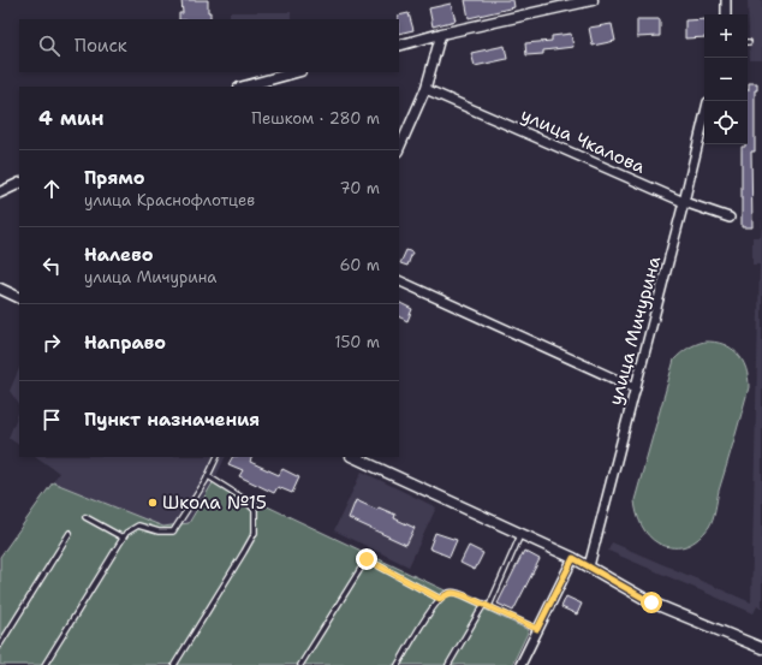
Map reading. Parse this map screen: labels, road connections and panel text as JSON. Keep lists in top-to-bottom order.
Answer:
{
  "streets": {
    "street": ["улица Чкалова", "улица Мичурина"]
  },
  "crossings": [
    ["улица Чкалова", "улица Мичурина"]
  ],
  "places": ["Школа №15"],
  "page": {
    "map_buttons": ["+", "−"],
    "search": "Поиск",
    "heading": ["4 мин", "Пешком · 280 m"],
    "list": [
      ["Прямо", "улица Краснофлотцев", "70 m"],
      ["Налево", "улица Мичурина", "60 m"],
      ["Направо", "150 m"],
      "Пункт назначения"
    ]
  }
}
